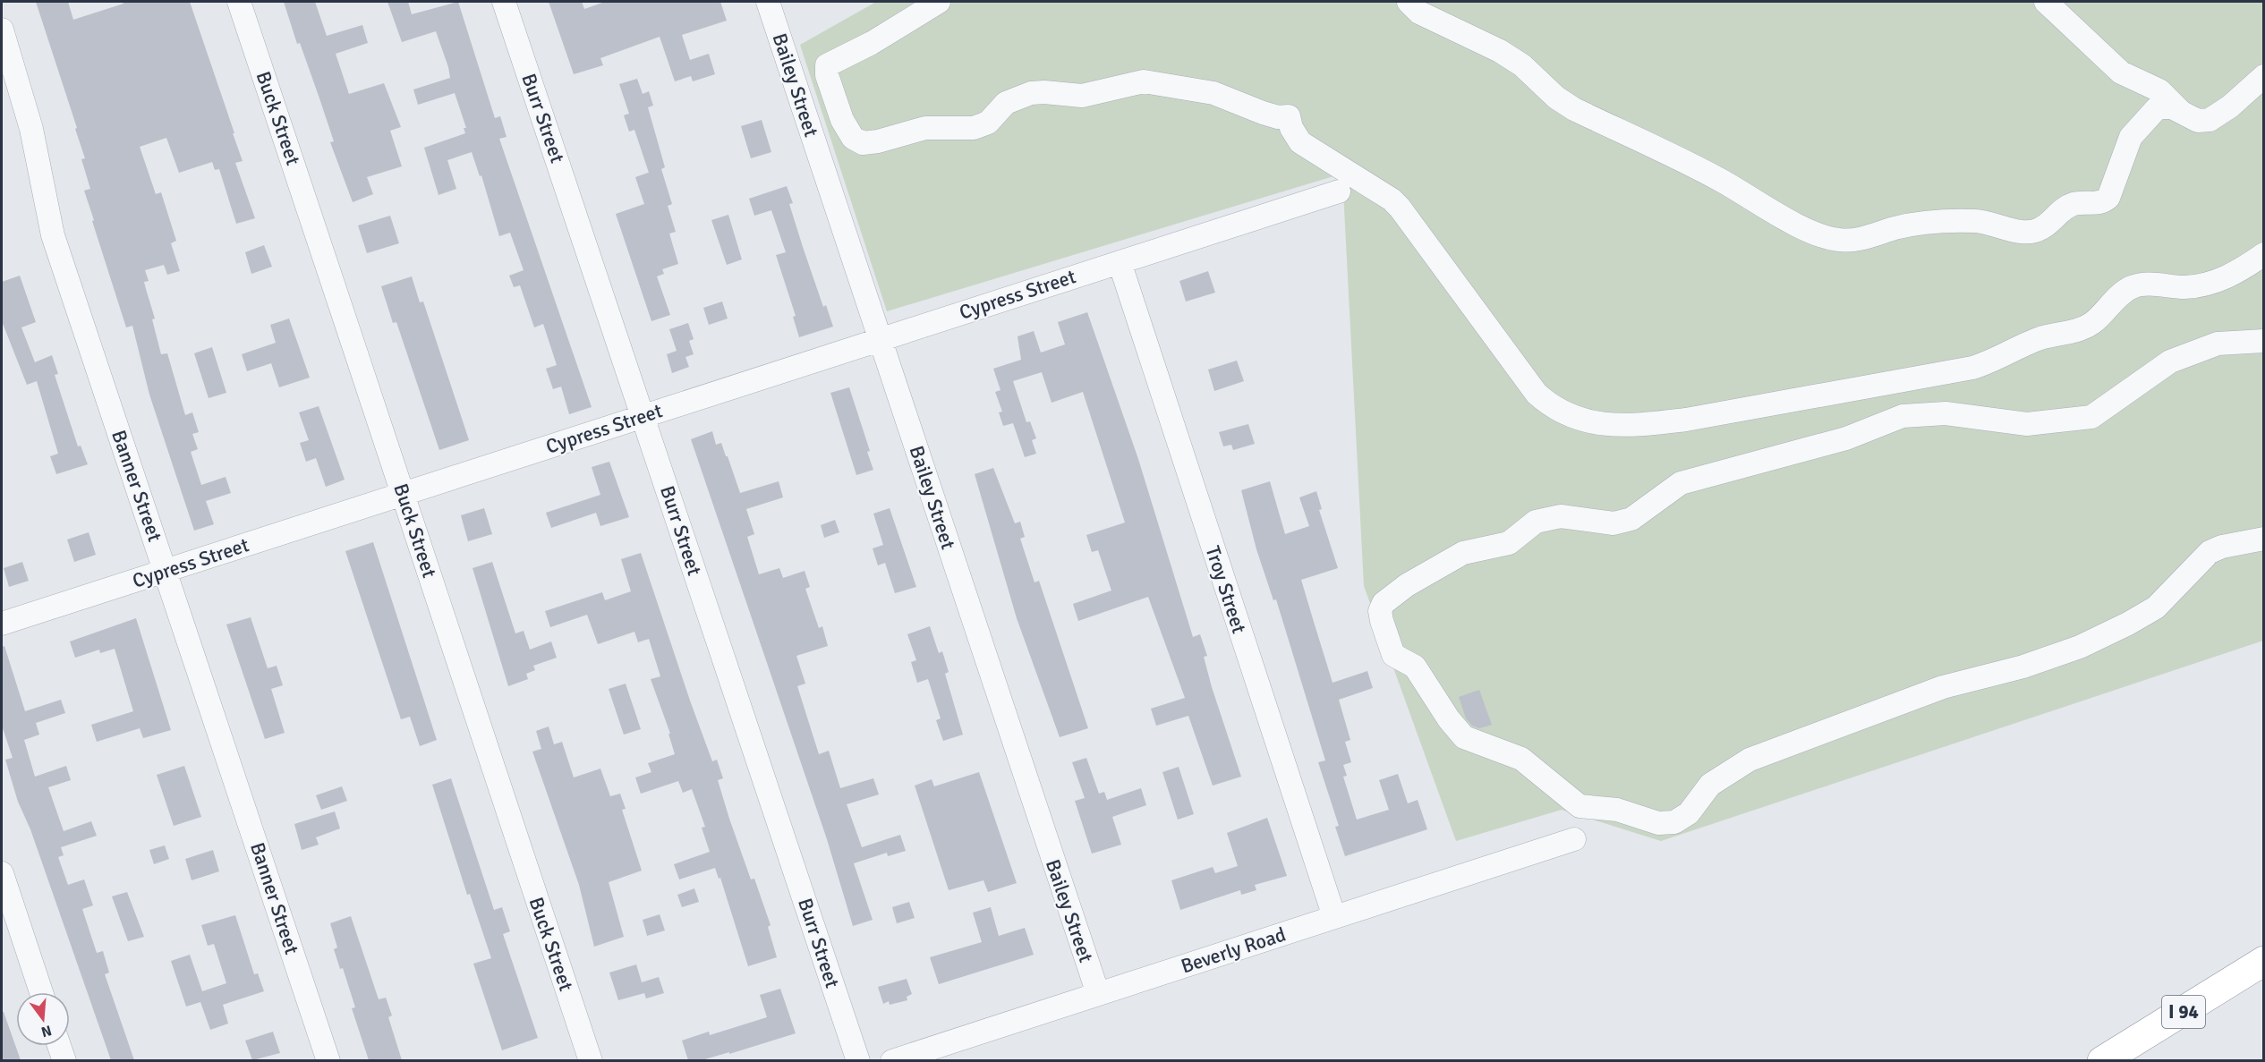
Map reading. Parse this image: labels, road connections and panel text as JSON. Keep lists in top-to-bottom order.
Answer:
{
  "streets": {
    "highway": ["I 94"],
    "street": [
      "Bailey Street",
      "Buck Street",
      "Burr Street",
      "Cypress Street",
      "Banner Street",
      "Troy Street",
      "Beverly Road"
    ]
  },
  "crossings": [
    ["Bailey Street", "Cypress Street"],
    ["Bailey Street", "Beverly Road"],
    ["Buck Street", "Cypress Street"],
    ["Burr Street", "Cypress Street"],
    ["Cypress Street", "Banner Street"],
    ["Cypress Street", "Troy Street"],
    ["Troy Street", "Beverly Road"]
  ],
  "north": "bottom"
}
